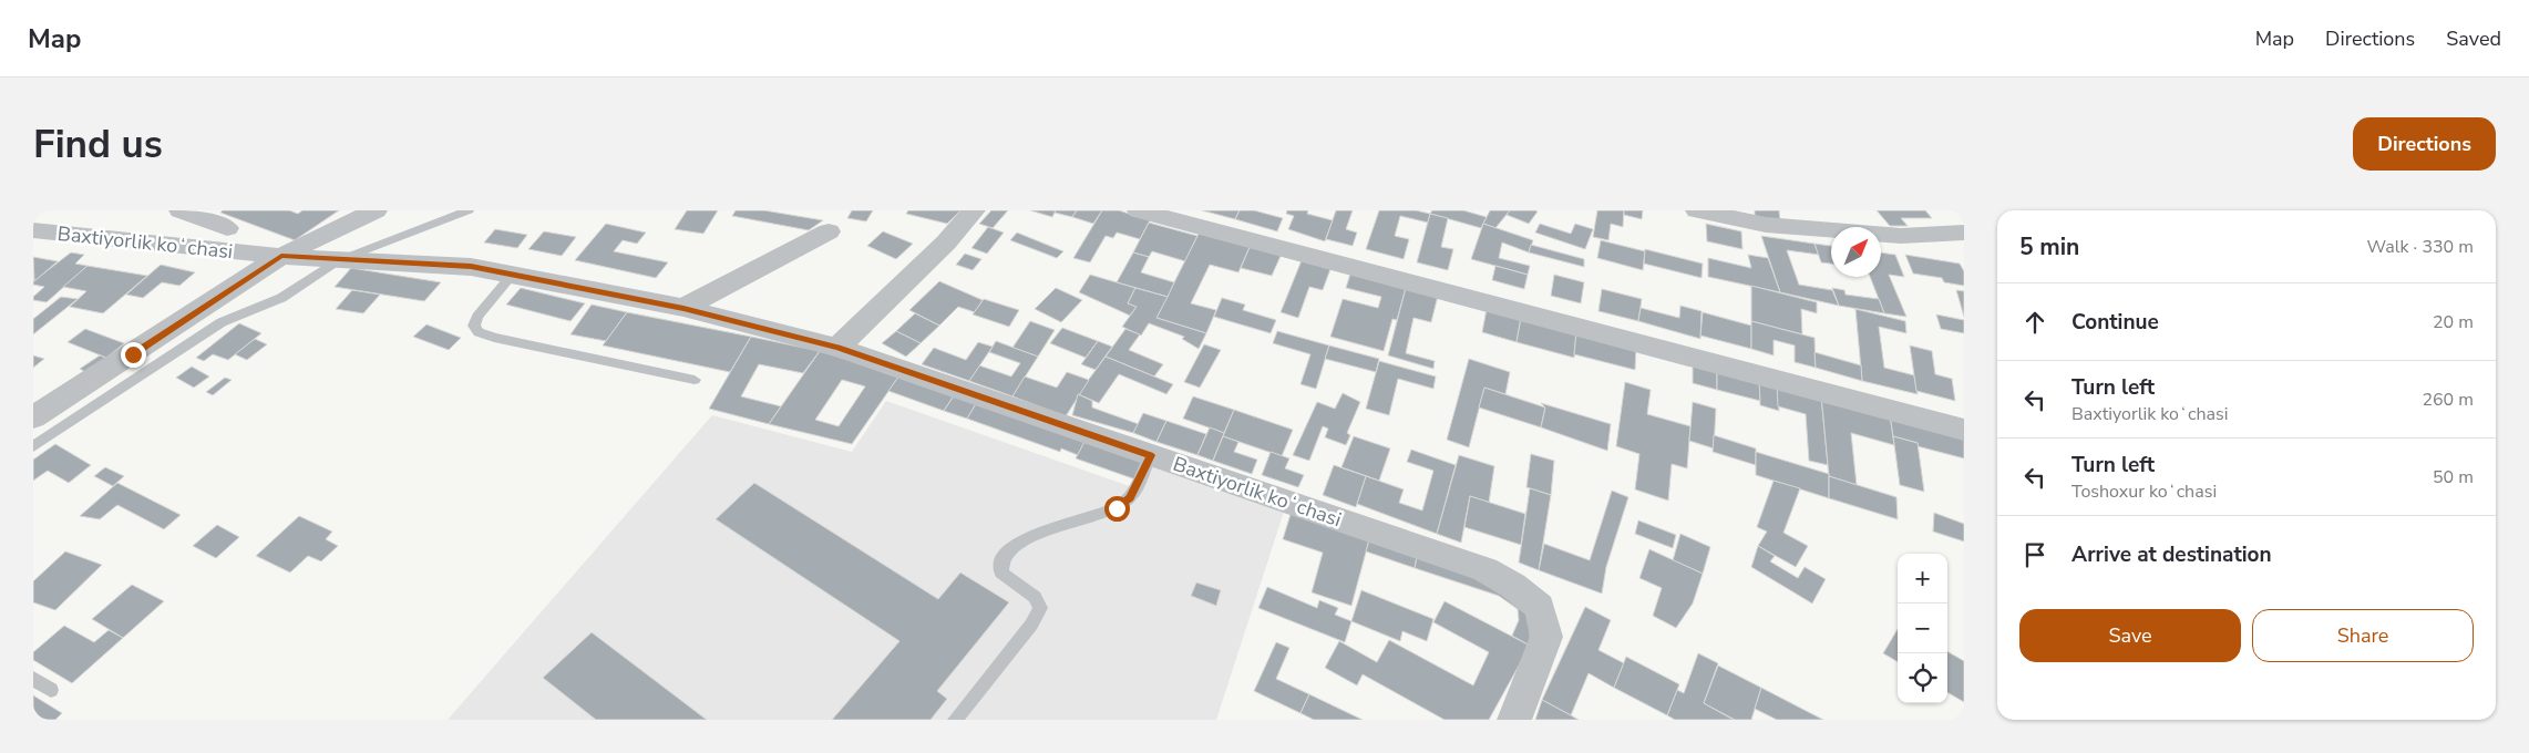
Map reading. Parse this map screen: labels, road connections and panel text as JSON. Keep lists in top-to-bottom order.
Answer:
{
  "streets": {
    "street": ["Baxtiyorlik koʻchasi"]
  },
  "north": "top right",
  "page": {
    "header": "Map",
    "nav": ["Map", "Directions", "Saved"],
    "buttons": [
      "Directions",
      ["Save", "Share"]
    ],
    "title": "Find us",
    "heading": ["5 min", "Walk · 330 m"],
    "list": [
      ["Continue", "20 m"],
      ["Turn left", "Baxtiyorlik koʻchasi", "260 m"],
      ["Turn left", "Toshoxur koʻchasi", "50 m"],
      "Arrive at destination"
    ],
    "map_buttons": ["+", "−"]
  }
}
